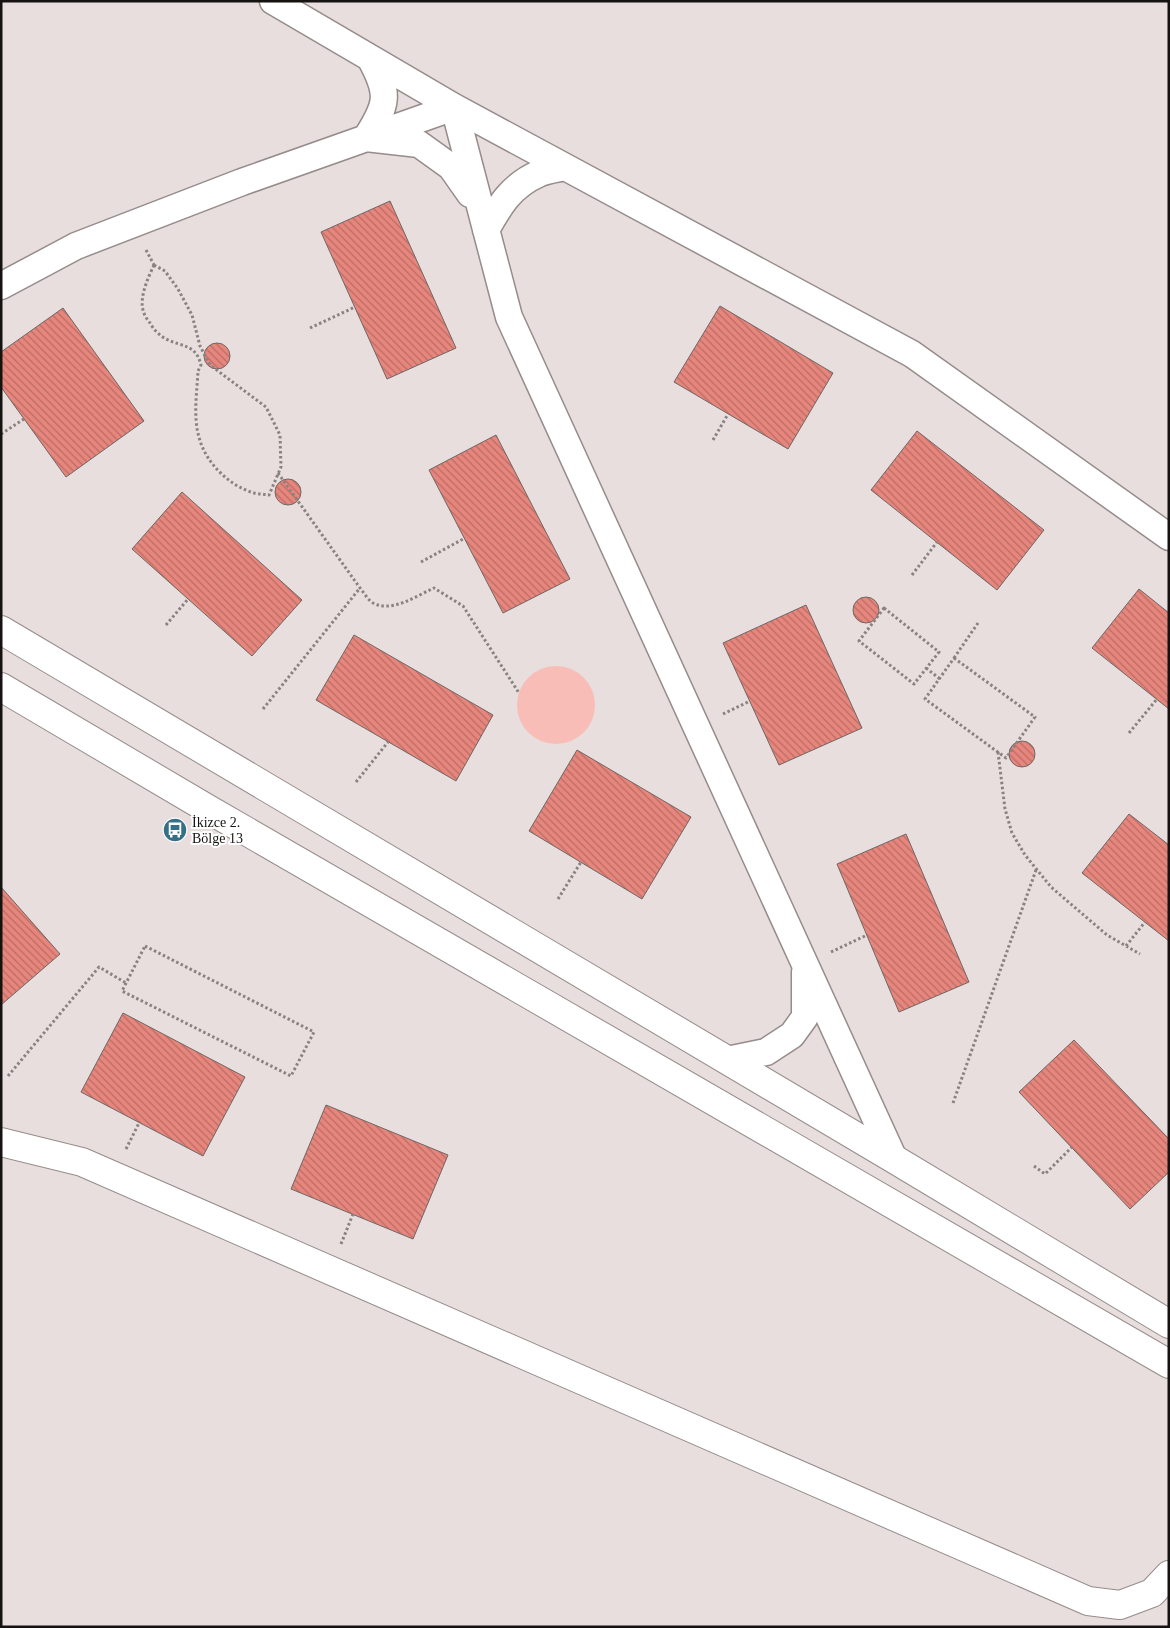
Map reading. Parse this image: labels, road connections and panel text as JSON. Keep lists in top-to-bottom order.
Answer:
{
  "places": {
    "bus stop": ["İkizce 2. Bölge 13"]
  }
}
